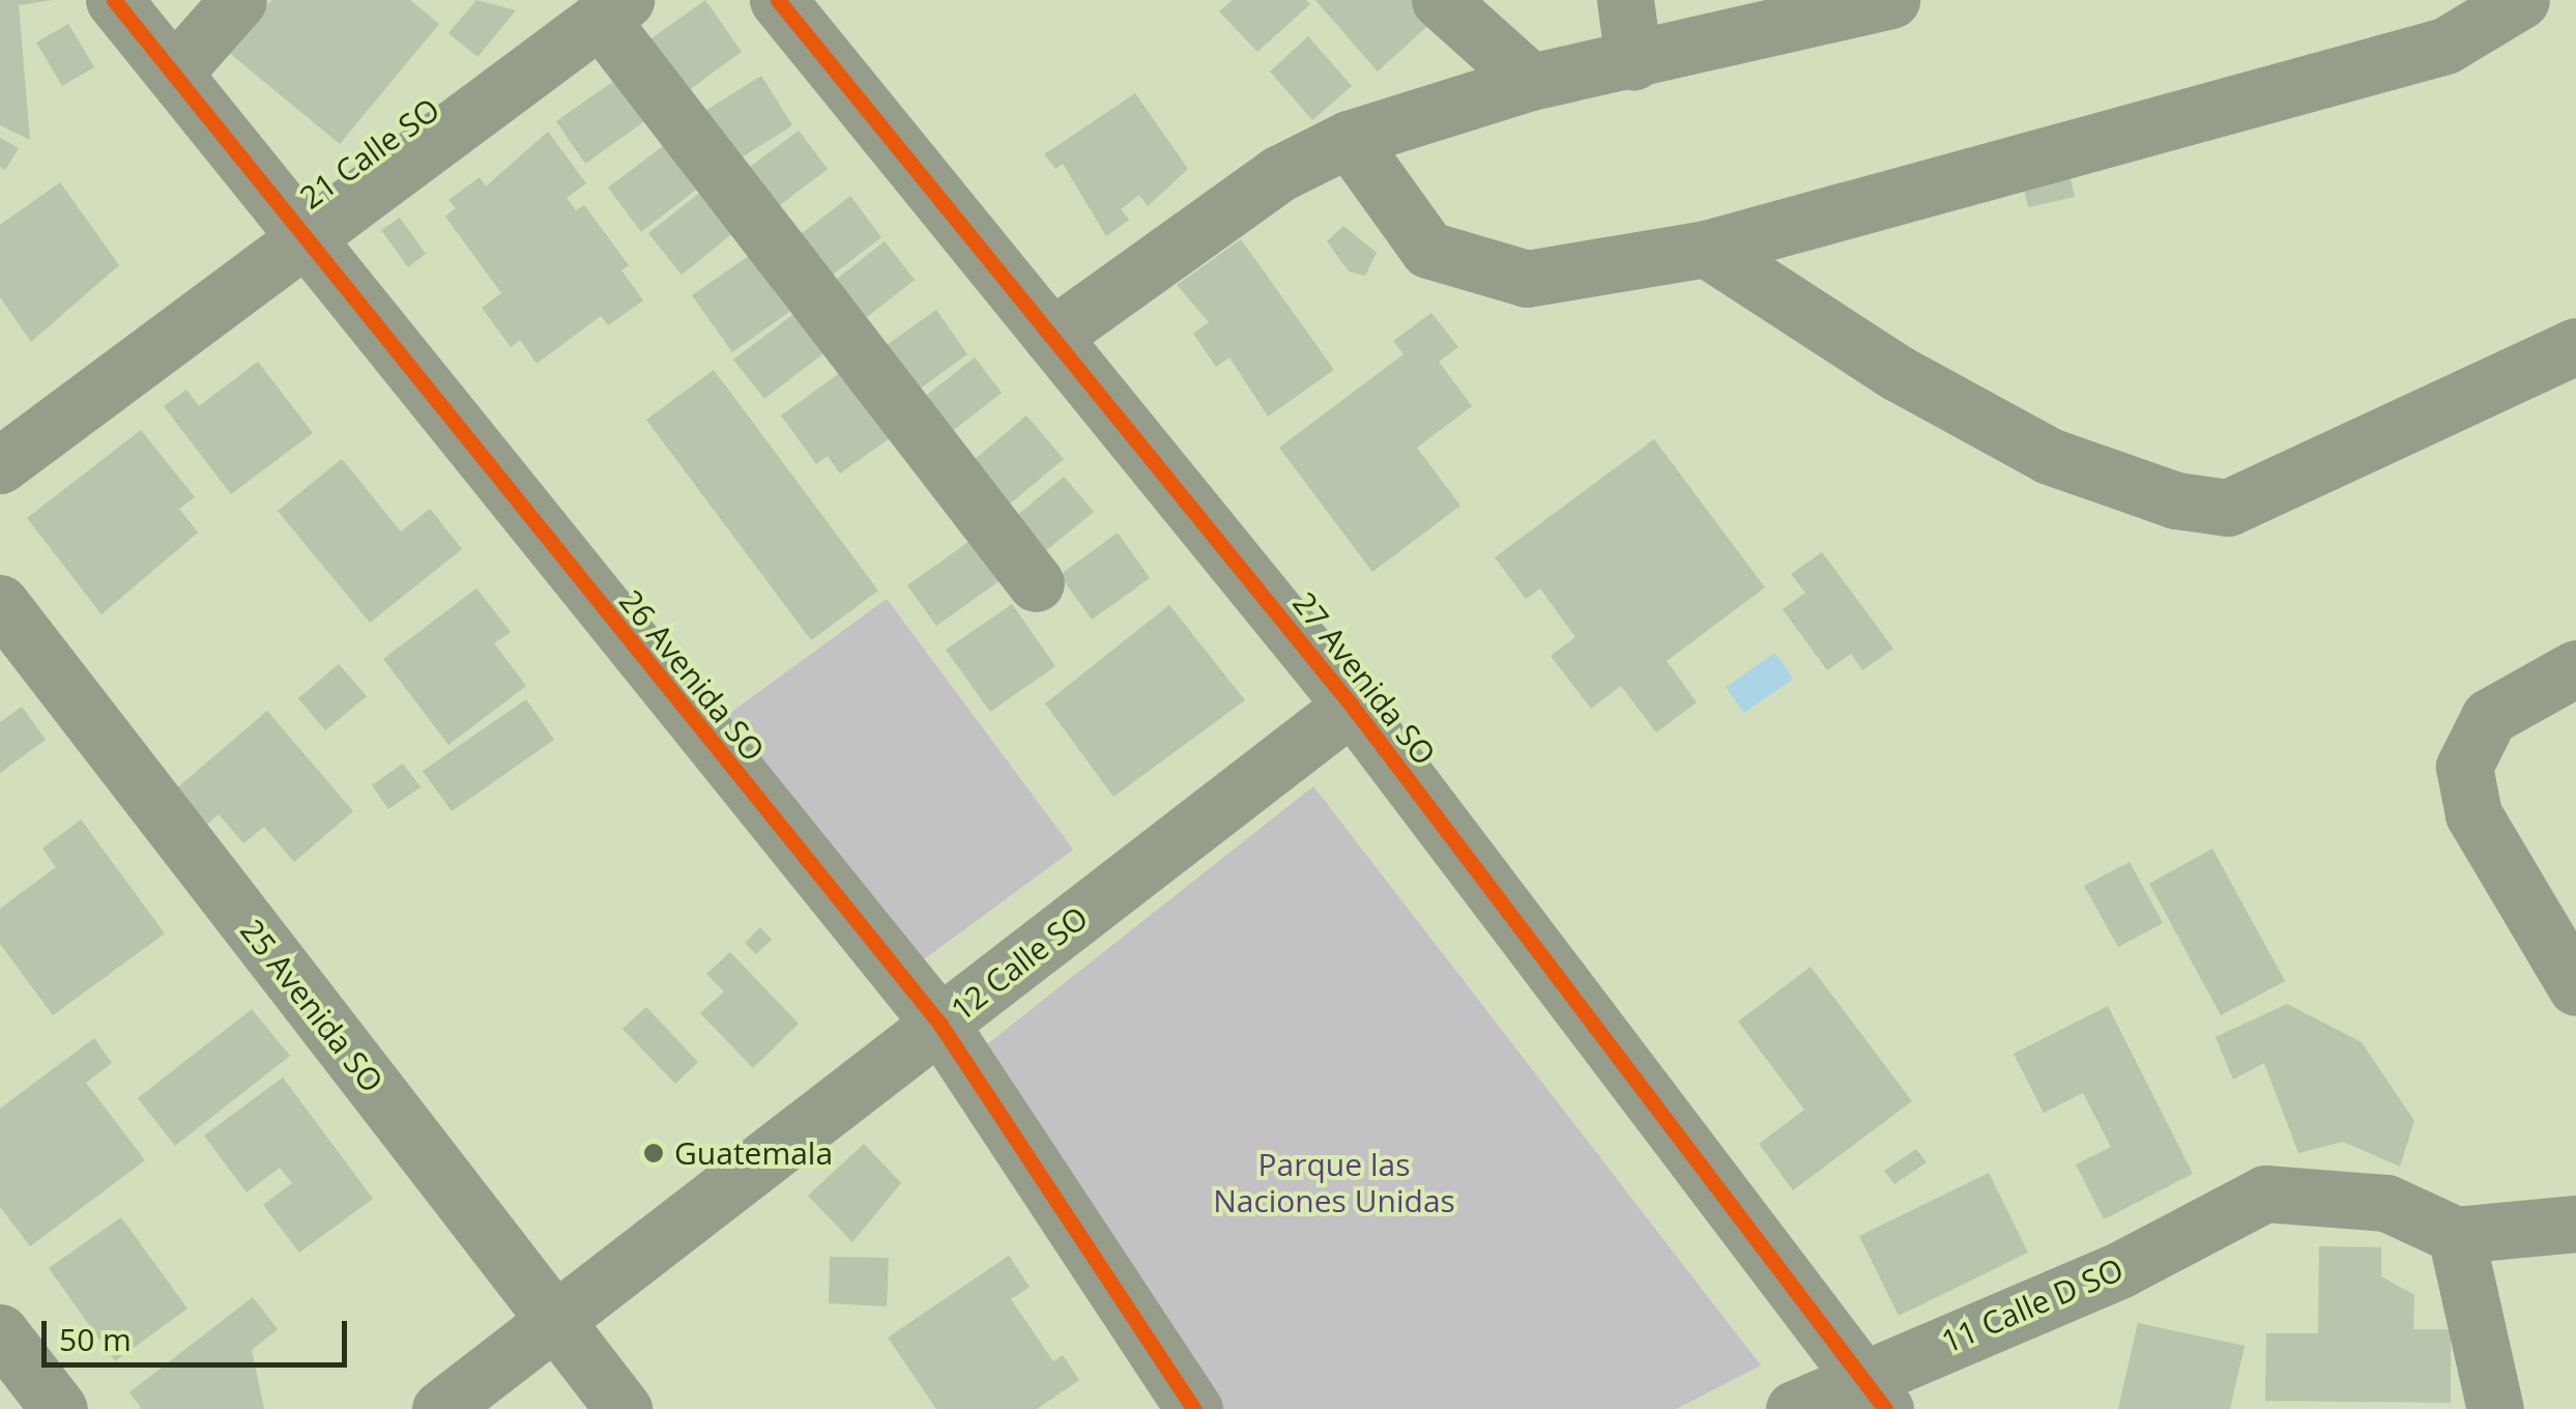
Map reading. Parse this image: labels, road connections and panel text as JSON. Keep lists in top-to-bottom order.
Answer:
{
  "streets": {
    "street": [
      "21 Calle SO",
      "26 Avenida SO",
      "27 Avenida SO",
      "12 Calle SO",
      "25 Avenida SO",
      "11 Calle D SO"
    ]
  },
  "crossings": [
    ["21 Calle SO", "26 Avenida SO"],
    ["26 Avenida SO", "12 Calle SO"],
    ["27 Avenida SO", "12 Calle SO"],
    ["27 Avenida SO", "11 Calle D SO"],
    ["12 Calle SO", "25 Avenida SO"]
  ],
  "parks": ["Parque las Naciones Unidas"],
  "places": ["Guatemala"],
  "scale_bar": "50 m"
}
